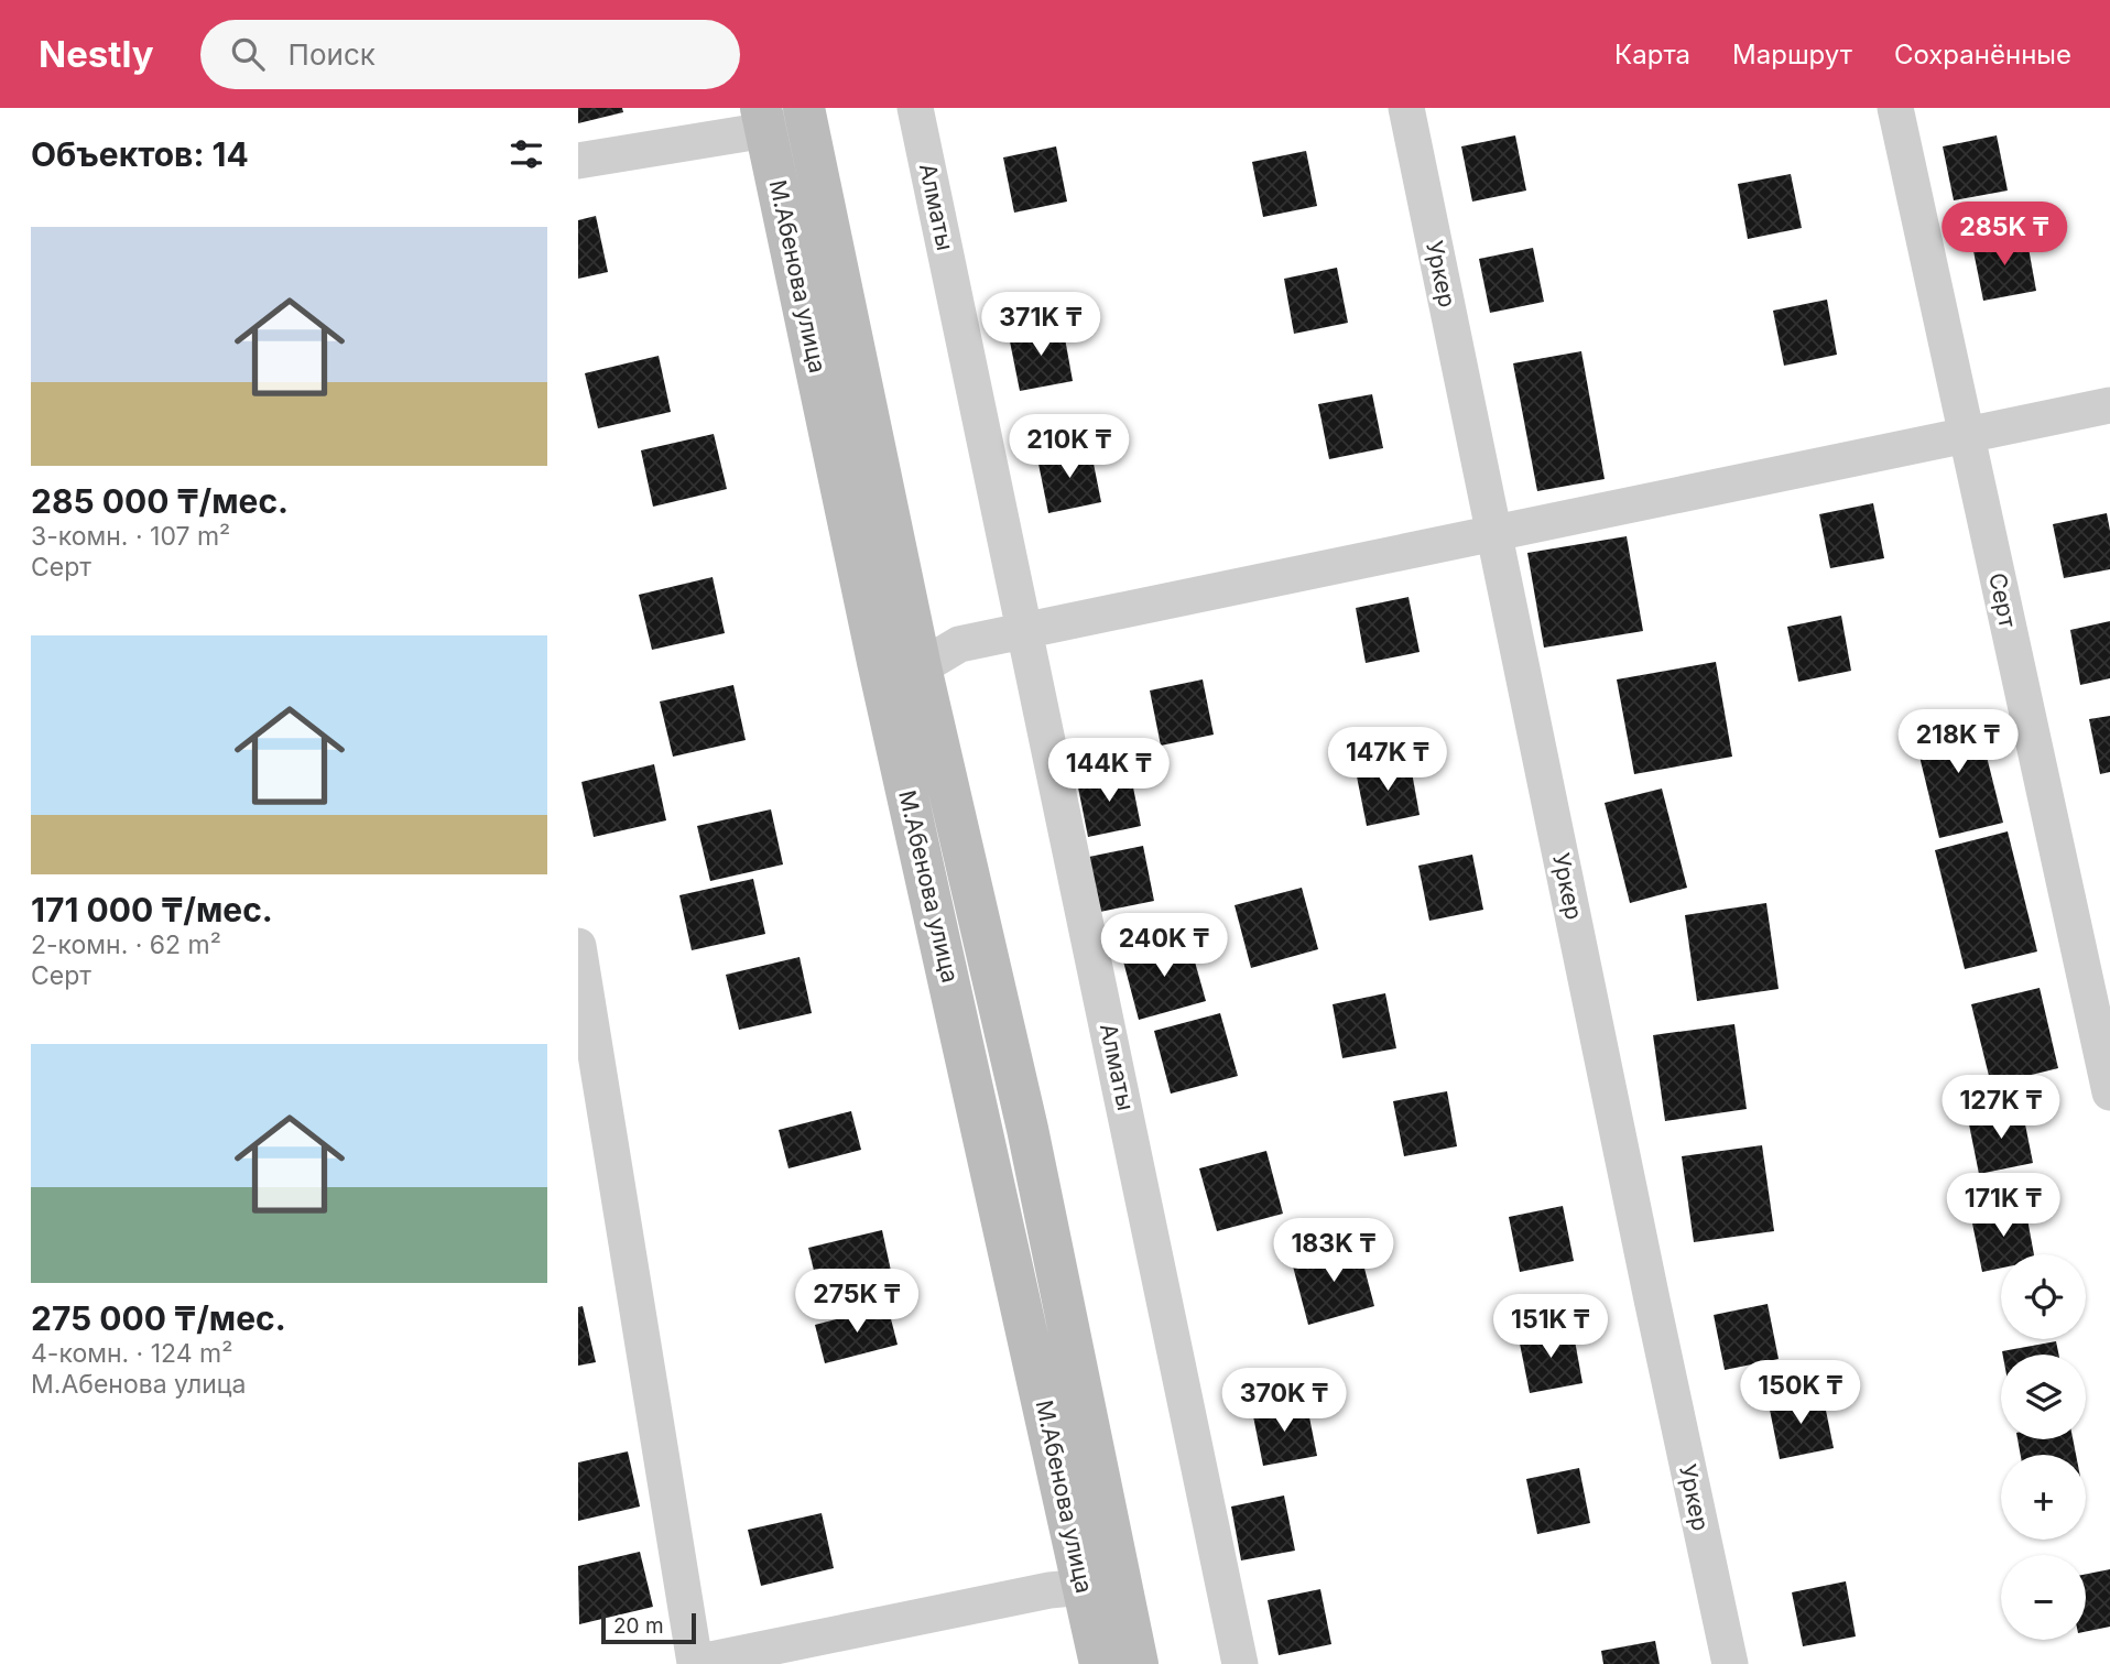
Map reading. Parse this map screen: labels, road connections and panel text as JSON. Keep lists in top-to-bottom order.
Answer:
{
  "streets": {
    "main road": ["М.Абенова улица"],
    "street": ["Алматы", "Уркер", "Серт"]
  },
  "scale_bar": "20 m",
  "page": {
    "header": "Nestly",
    "search": "Поиск",
    "nav": ["Карта", "Маршрут", "Сохранённые"],
    "heading": "Объектов: 14",
    "list": [
      {
        "name": "285 000 ₸/мес.",
        "note": "3-комн. · 107 m² · Серт"
      },
      {
        "name": "171 000 ₸/мес.",
        "note": "2-комн. · 62 m² · Серт"
      },
      {
        "name": "275 000 ₸/мес.",
        "note": "4-комн. · 124 m² · М.Абенова улица"
      }
    ],
    "price": [
      "285K ₸",
      "371K ₸",
      "210K ₸",
      "218K ₸",
      "147K ₸",
      "144K ₸",
      "240K ₸",
      "127K ₸",
      "171K ₸",
      "183K ₸",
      "275K ₸",
      "151K ₸",
      "150K ₸",
      "370K ₸"
    ],
    "map_buttons": ["+", "−"],
    "scale": "20 m"
  }
}
